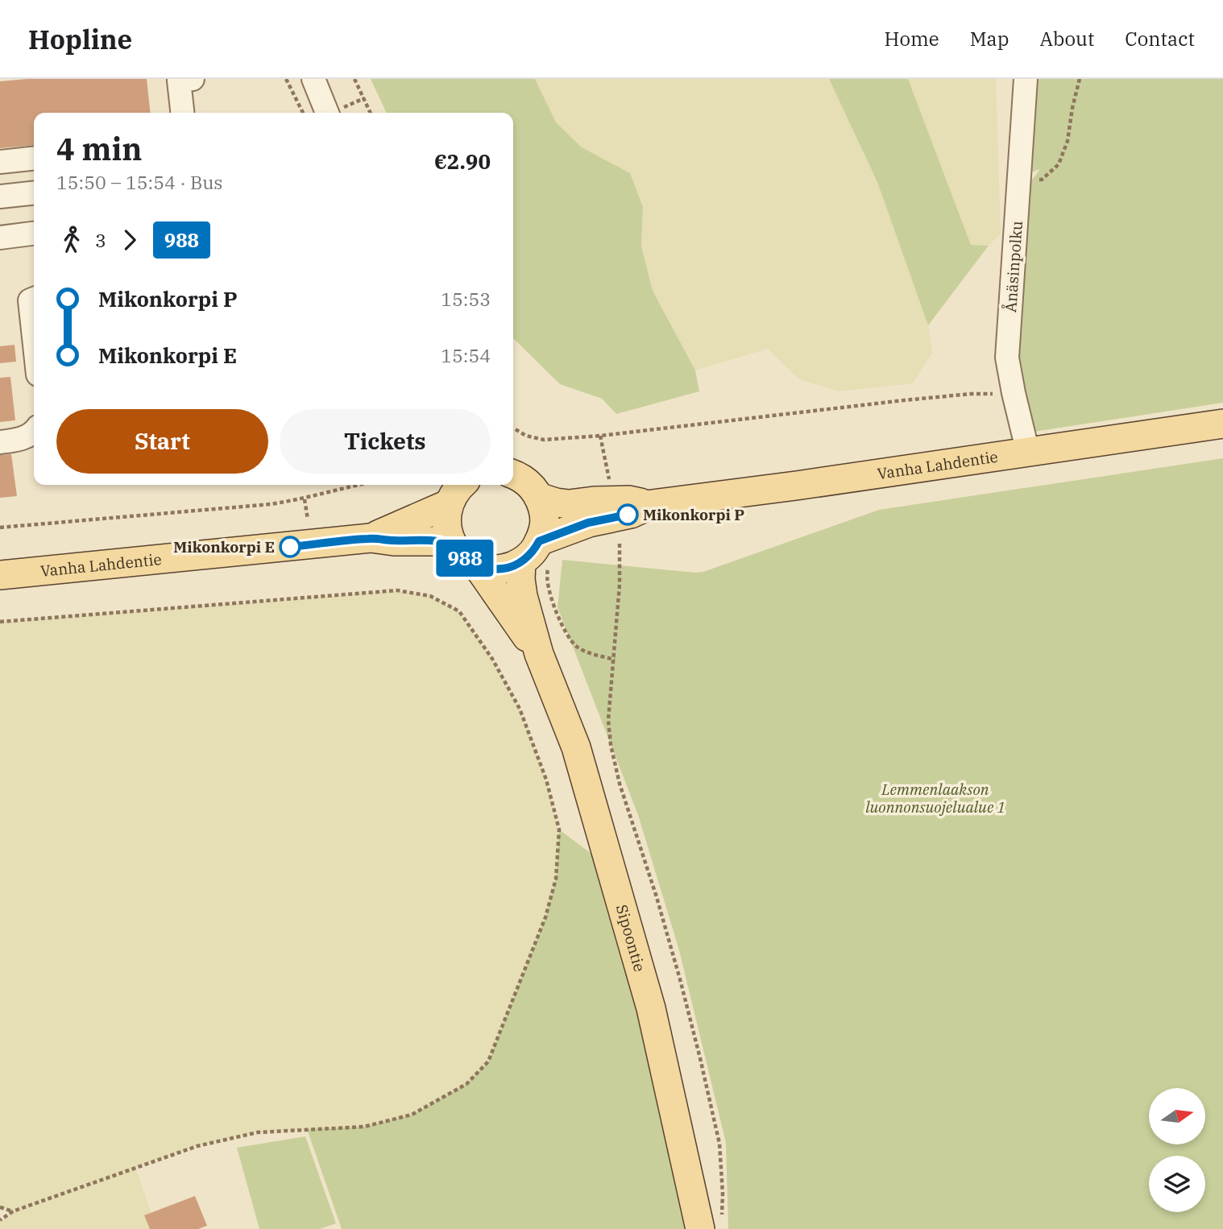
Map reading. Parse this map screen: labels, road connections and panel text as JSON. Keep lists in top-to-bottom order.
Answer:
{
  "streets": {
    "main road": ["Vanha Lahdentie", "Sipoontie"],
    "street": ["Ånäsinpolku"]
  },
  "crossings": [
    ["Ånäsinpolku", "Vanha Lahdentie"],
    ["Vanha Lahdentie", "Sipoontie"]
  ],
  "parks": ["Lemmenlaakson luonnonsuojelualue 1"],
  "places": ["Mikonkorpi P", "Mikonkorpi E"],
  "lines": ["bus line 988"],
  "north": "right",
  "page": {
    "header": "Hopline",
    "nav": [
      "Home",
      "Map",
      "About",
      "Contact"
    ],
    "on_map": "988",
    "heading": ["4 min", "15:50 – 15:54 · Bus", "€2.90"],
    "legs": ["3", "988"],
    "list": [
      {
        "name": "Mikonkorpi P",
        "value": "15:53"
      },
      {
        "name": "Mikonkorpi E",
        "value": "15:54"
      }
    ],
    "buttons": ["Start", "Tickets"]
  }
}
